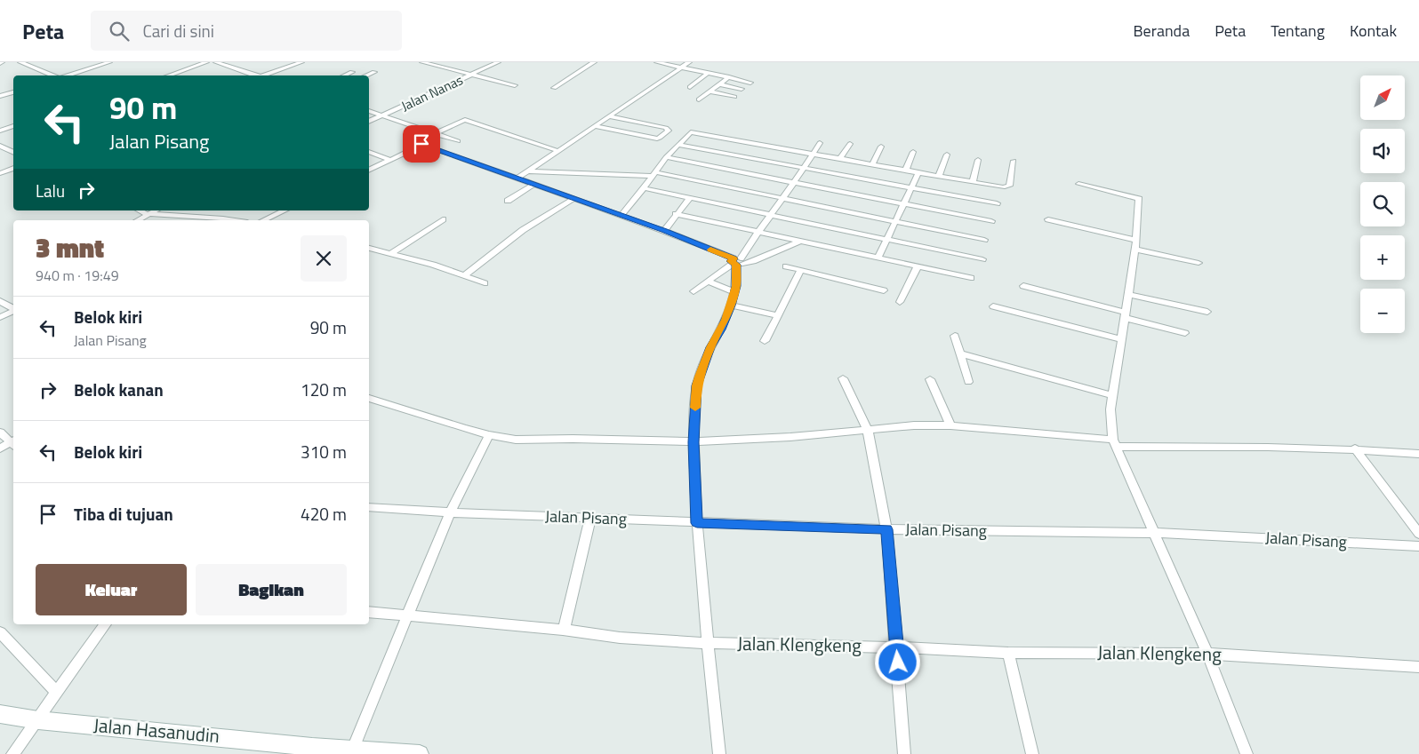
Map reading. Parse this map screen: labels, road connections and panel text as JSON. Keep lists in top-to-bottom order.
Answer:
{
  "streets": {
    "main road": ["Jalan Hasanudin"],
    "street": ["Jalan Nanas", "Jalan Pisang", "Jalan Klengkeng"]
  },
  "north": "top right",
  "page": {
    "header": "Peta",
    "search": "Cari di sini",
    "nav": [
      "Beranda",
      "Peta",
      "Tentang",
      "Kontak"
    ],
    "map_buttons": ["+", "−"],
    "turn": ["90 m", "Jalan Pisang"],
    "then": "Lalu",
    "heading": ["3 mnt", "940 m · 19:49"],
    "list": [
      {
        "name": "Belok kiri",
        "note": "Jalan Pisang",
        "value": "90 m"
      },
      {
        "name": "Belok kanan",
        "value": "120 m"
      },
      {
        "name": "Belok kiri",
        "value": "310 m"
      },
      {
        "name": "Tiba di tujuan",
        "value": "420 m"
      }
    ],
    "buttons": ["Keluar", "Bagikan"]
  }
}
